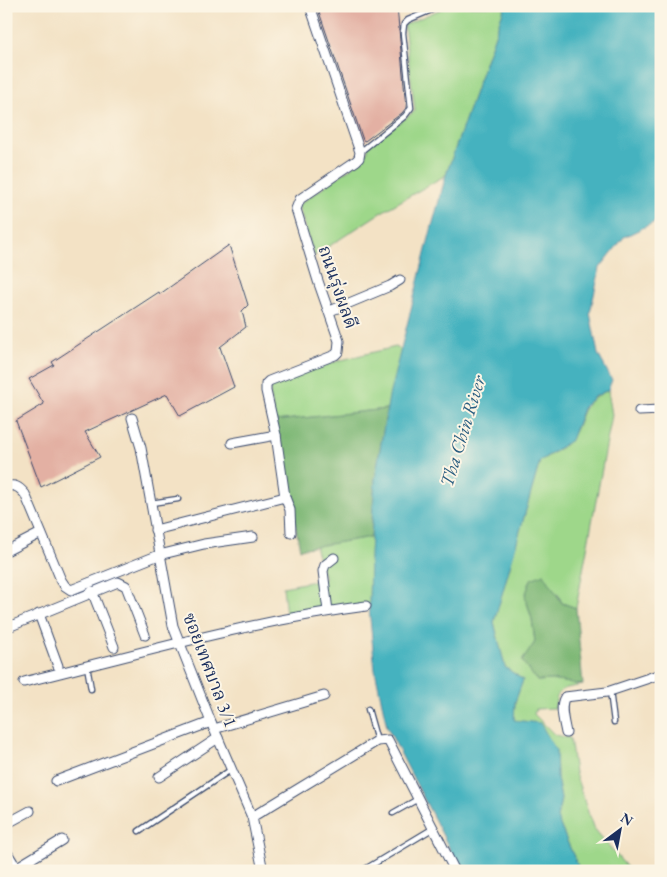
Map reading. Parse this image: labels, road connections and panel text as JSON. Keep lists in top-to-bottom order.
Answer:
{
  "streets": {
    "street": ["ถนนรุ่งผลดี", "ซอยเทศบาล 3/1"]
  },
  "water": ["Tha Chin River"],
  "north": "top right"
}
